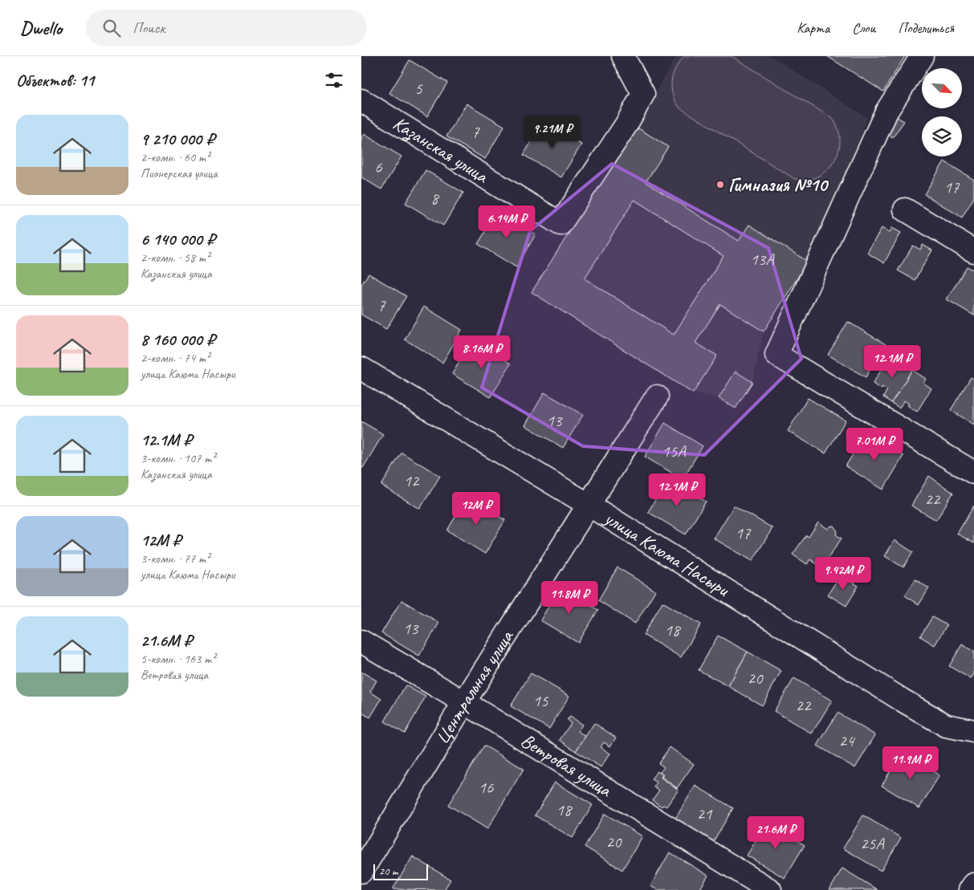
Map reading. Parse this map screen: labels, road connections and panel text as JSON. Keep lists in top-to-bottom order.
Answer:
{
  "streets": {
    "street": [
      "Казанская улица",
      "улица Каюма Насыри",
      "Центральная улица",
      "Ветровая улица"
    ]
  },
  "crossings": [
    ["улица Каюма Насыри", "Центральная улица"],
    ["Центральная улица", "Ветровая улица"]
  ],
  "places": ["Гимназия №10"],
  "house_numbers": [
    "5",
    "7",
    "6",
    "17",
    "8",
    "13А",
    "7",
    "13",
    "15А",
    "12",
    "22",
    "17",
    "13",
    "18",
    "20",
    "15",
    "22",
    "24",
    "16",
    "18",
    "21",
    "20",
    "25А"
  ],
  "scale_bar": "20 m",
  "north": "bottom right",
  "page": {
    "header": "Dwello",
    "search": "Поиск",
    "nav": ["Карта", "Слои", "Поделиться"],
    "heading": "Объектов: 11",
    "list": [
      {
        "name": "9 210 000 ₽",
        "note": "2-комн. · 60 m² · Пионерская улица"
      },
      {
        "name": "6 140 000 ₽",
        "note": "2-комн. · 58 m² · Казанская улица"
      },
      {
        "name": "8 160 000 ₽",
        "note": "2-комн. · 74 m² · улица Каюма Насыри"
      },
      {
        "name": "12.1M ₽",
        "note": "3-комн. · 107 m² · Казанская улица"
      },
      {
        "name": "12M ₽",
        "note": "3-комн. · 77 m² · улица Каюма Насыри"
      },
      {
        "name": "21.6M ₽",
        "note": "5-комн. · 163 m² · Ветровая улица"
      }
    ],
    "price": [
      "9.21M ₽",
      "6.14M ₽",
      "8.16M ₽",
      "12.1M ₽",
      "7.01M ₽",
      "12.1M ₽",
      "12M ₽",
      "9.42M ₽",
      "11.8M ₽",
      "11.9M ₽",
      "21.6M ₽"
    ],
    "scale": "20 m"
  }
}
